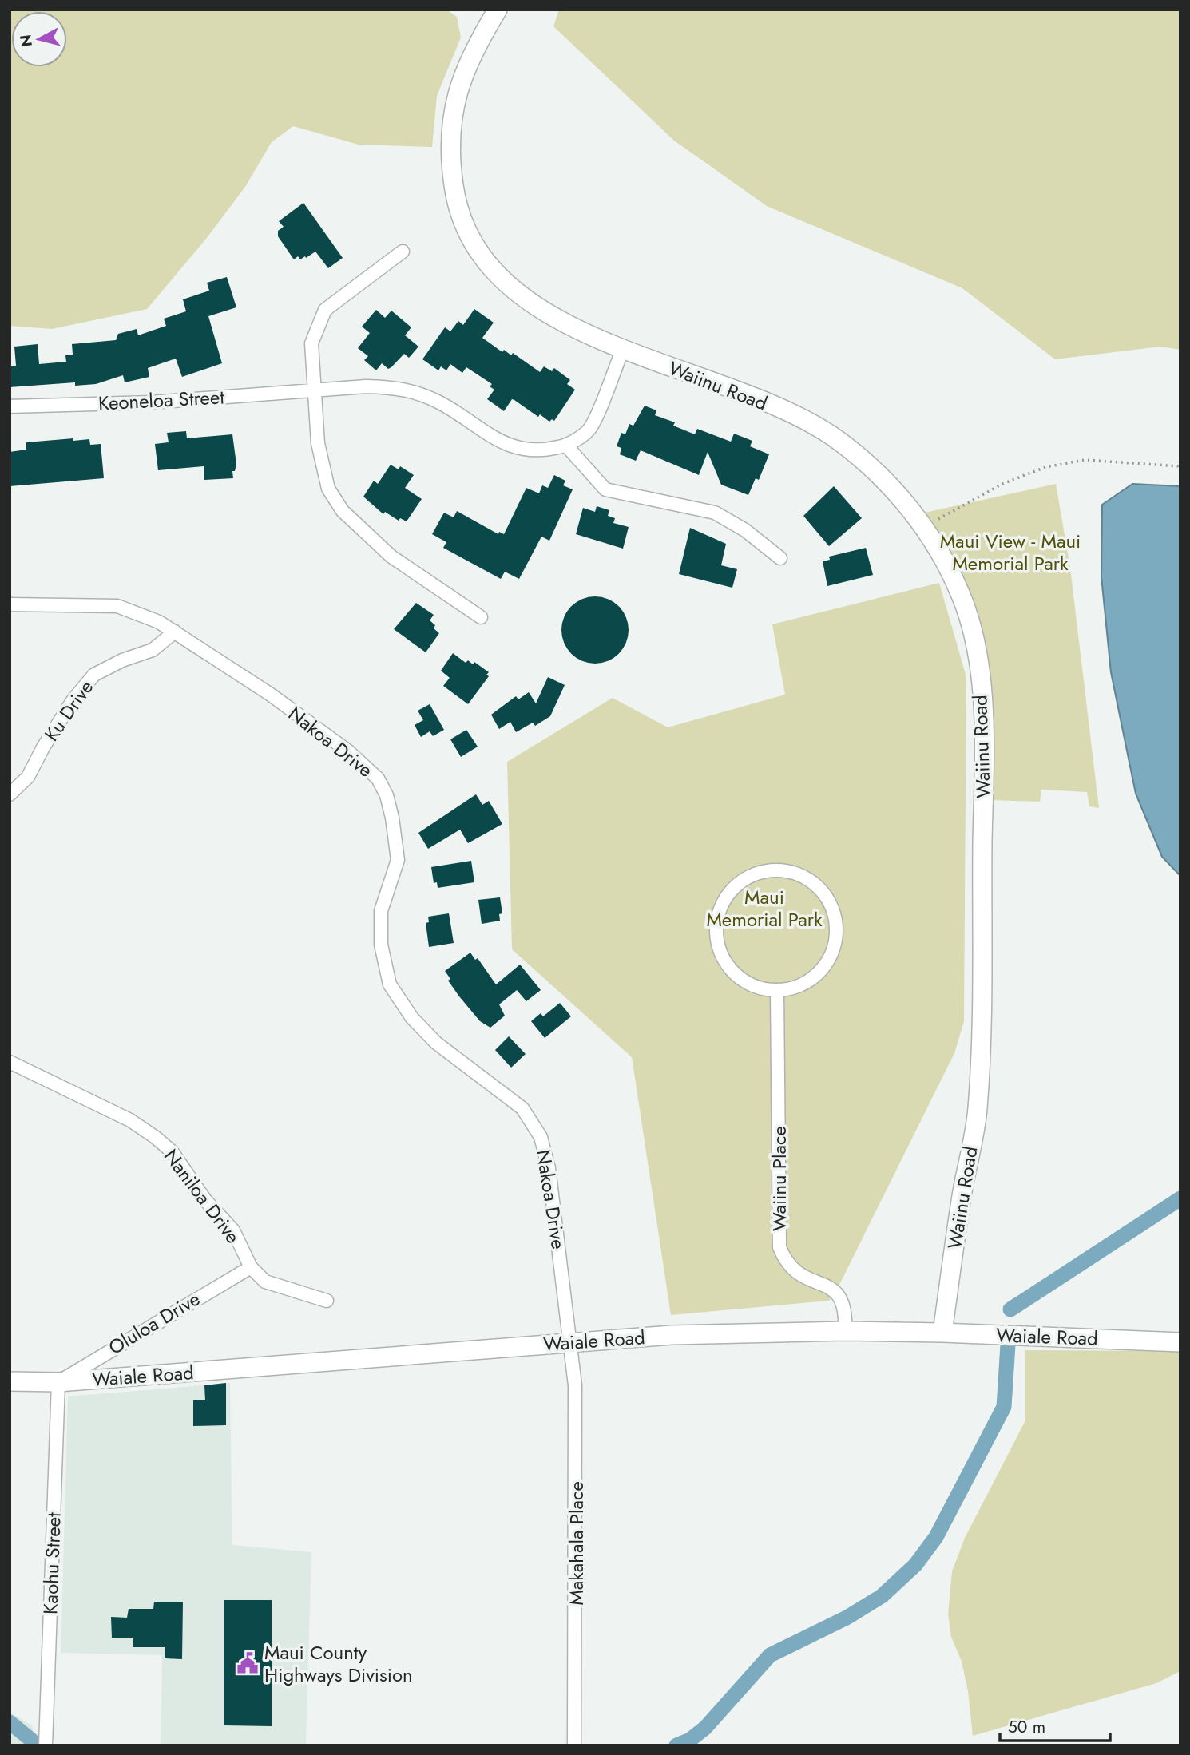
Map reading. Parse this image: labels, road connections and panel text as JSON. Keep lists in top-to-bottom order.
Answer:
{
  "streets": {
    "street": [
      "Waiinu Road",
      "Keoneloa Street",
      "Ku Drive",
      "Nakoa Drive",
      "Waiinu Place",
      "Naniloa Drive",
      "Oluloa Drive",
      "Waiale Road",
      "Makahala Place",
      "Kaohu Street"
    ]
  },
  "crossings": [
    ["Waiinu Road", "Waiale Road"],
    ["Ku Drive", "Nakoa Drive"],
    ["Nakoa Drive", "Waiale Road"],
    ["Nakoa Drive", "Makahala Place"],
    ["Waiinu Place", "Waiale Road"],
    ["Naniloa Drive", "Oluloa Drive"],
    ["Oluloa Drive", "Waiale Road"],
    ["Oluloa Drive", "Kaohu Street"],
    ["Waiale Road", "Makahala Place"],
    ["Waiale Road", "Kaohu Street"]
  ],
  "parks": ["Maui View - Maui Memorial Park", "Maui Memorial Park"],
  "places": {
    "public building": ["Maui County Highways Division"]
  },
  "scale_bar": "50 m",
  "north": "left"
}
